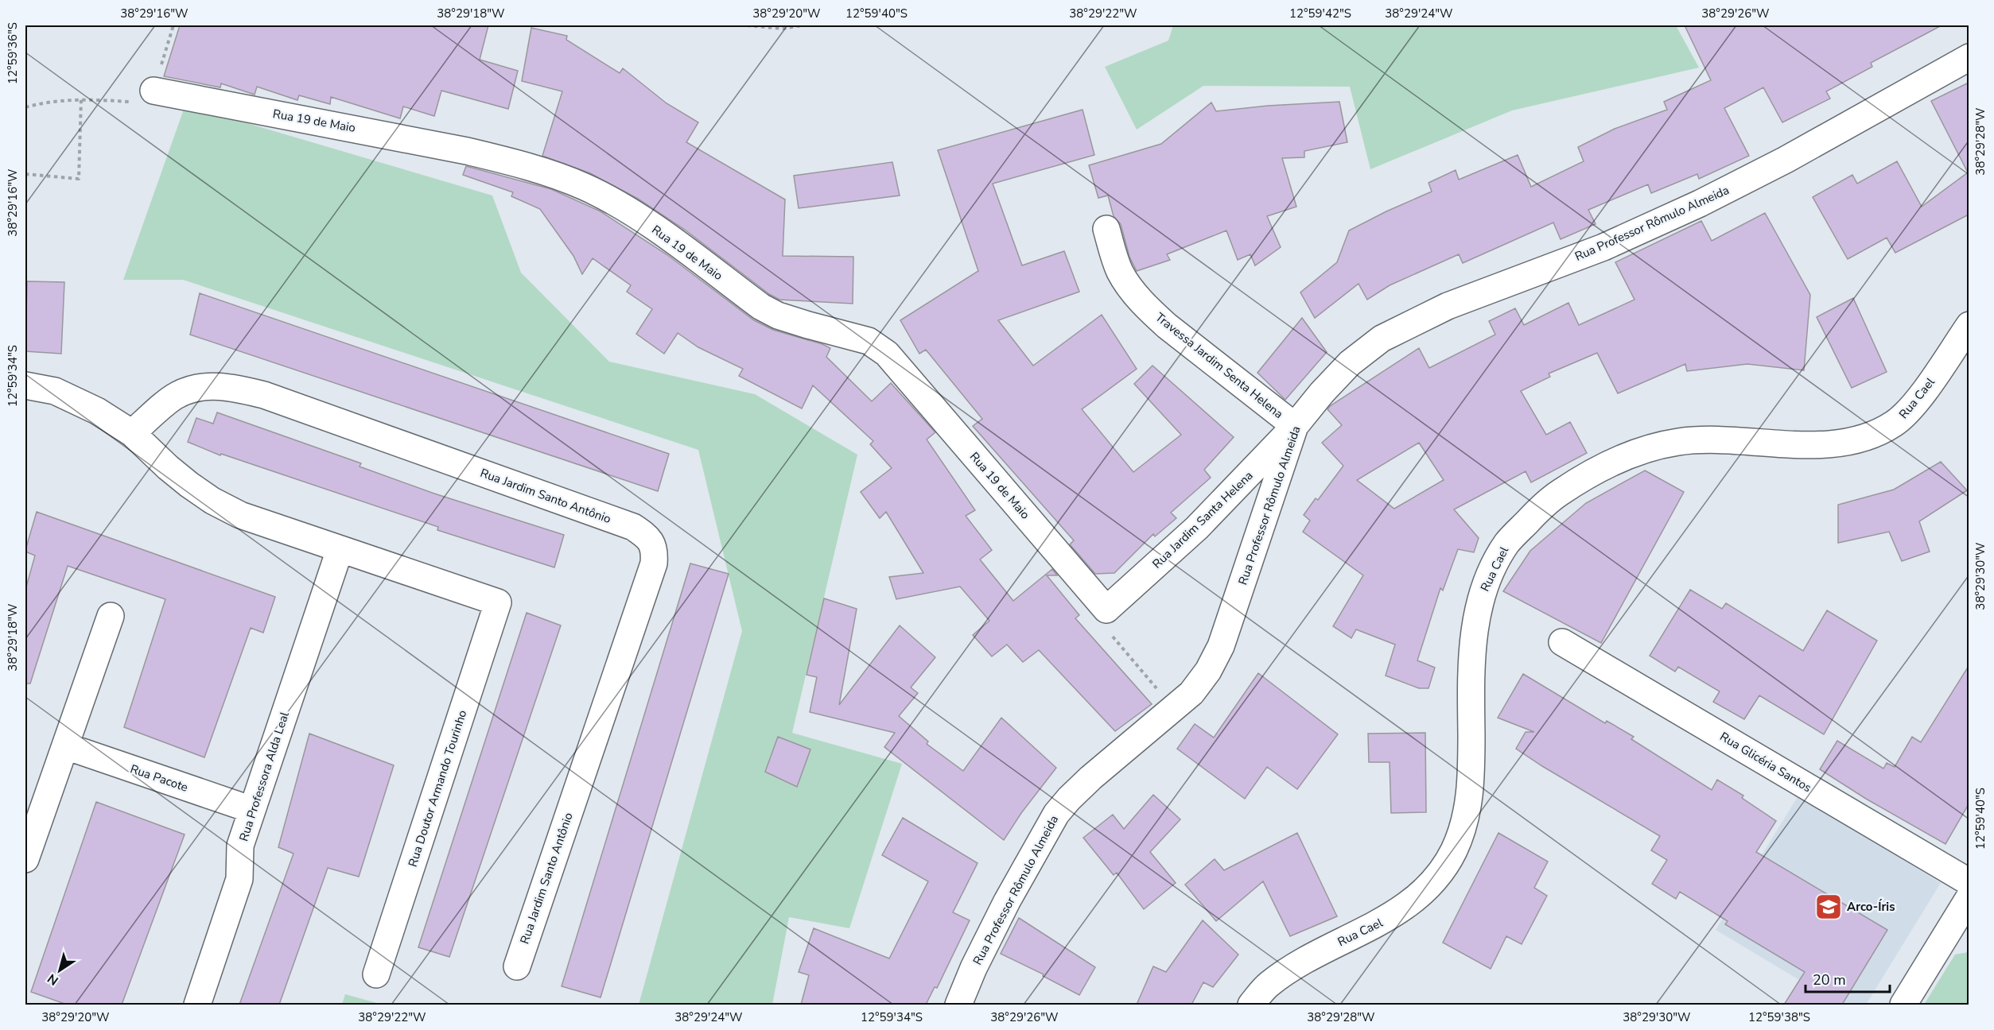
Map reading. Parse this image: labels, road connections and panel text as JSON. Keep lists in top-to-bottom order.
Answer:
{
  "streets": {
    "street": [
      "Rua 19 de Maio",
      "Rua Professor Rômulo Almeida",
      "Travessa Jardim Senta Helena",
      "Rua Cael",
      "Rua Jardim Santo Antônio",
      "Rua Jardim Santa Helena",
      "Rua Glicéria Santos",
      "Rua Professora Alda Leal",
      "Rua Pacote",
      "Rua Doutor Armando Tourinho"
    ]
  },
  "crossings": [
    ["Rua 19 de Maio", "Rua Jardim Santa Helena"],
    ["Rua Professor Rômulo Almeida", "Travessa Jardim Senta Helena"],
    ["Rua Professor Rômulo Almeida", "Rua Jardim Santa Helena"],
    ["Travessa Jardim Senta Helena", "Rua Jardim Santa Helena"],
    ["Rua Professora Alda Leal", "Rua Pacote"],
    ["Rua Professora Alda Leal", "Rua Doutor Armando Tourinho"]
  ],
  "places": {
    "school or university": ["Arco-Íris"]
  },
  "scale_bar": "20 m",
  "north": "bottom left",
  "coordinates": [
    "38°29'16\"W",
    "38°29'18\"W",
    "38°29'20\"W",
    "12°59'40\"S",
    "38°29'22\"W",
    "12°59'42\"S",
    "38°29'24\"W",
    "38°29'26\"W",
    "12°59'36\"S",
    "38°29'28\"W",
    "12°59'34\"S",
    "38°29'30\"W",
    "12°59'38\"S"
  ]
}
